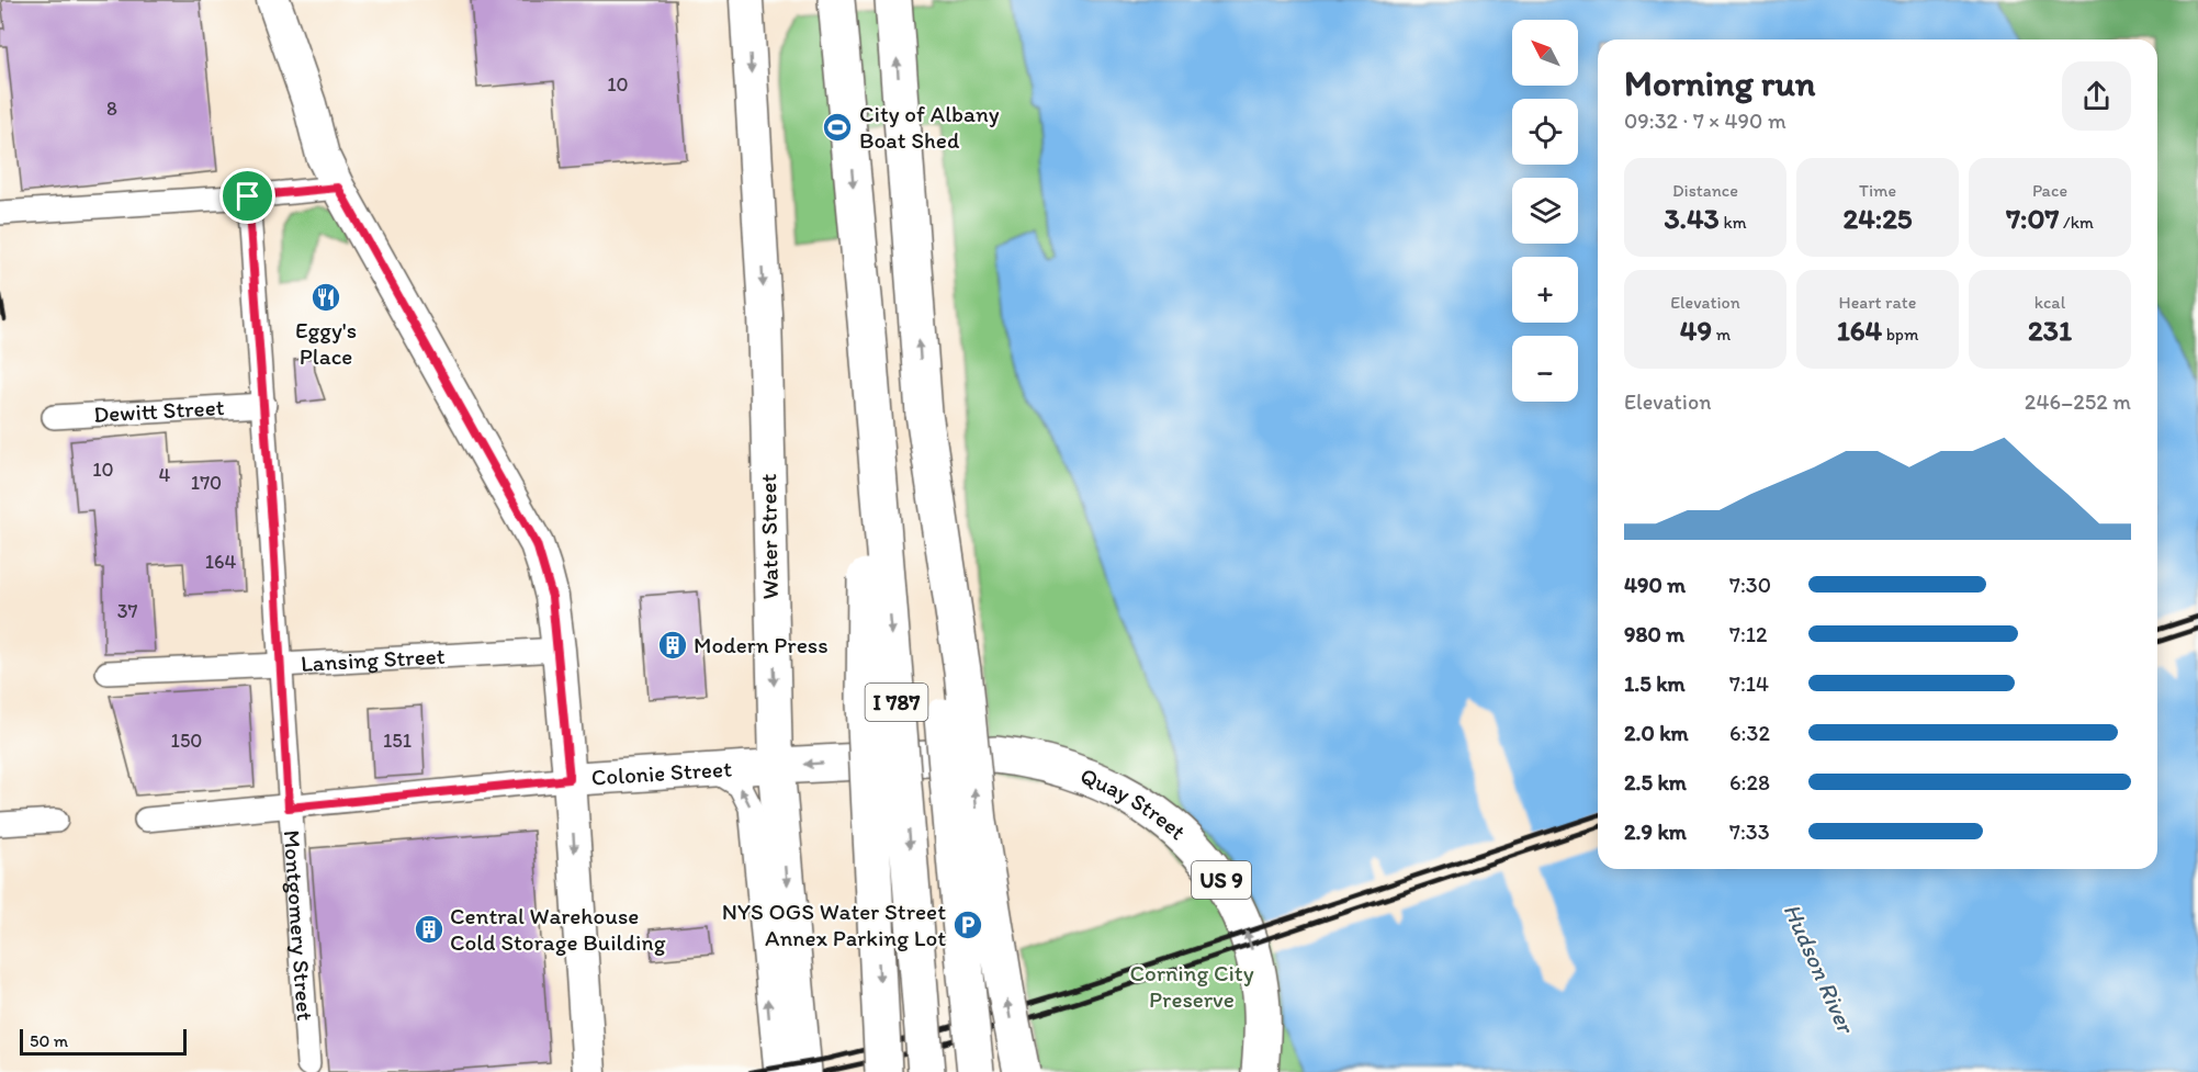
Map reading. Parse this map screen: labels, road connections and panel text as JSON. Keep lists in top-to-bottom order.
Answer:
{
  "streets": {
    "main road": [
      "Water Street",
      "I 787",
      "Colonie Street",
      "Quay Street",
      "US 9"
    ],
    "street": ["Dewitt Street", "Lansing Street", "Montgomery Street"]
  },
  "crossings": [
    ["Dewitt Street", "Montgomery Street"],
    ["Water Street", "Colonie Street"],
    ["Lansing Street", "Montgomery Street"],
    ["Colonie Street", "Quay Street"],
    ["Colonie Street", "Montgomery Street"]
  ],
  "water": ["Hudson River"],
  "parks": ["Corning City Preserve"],
  "places": {
    "sports": ["City of Albany Boat Shed"],
    "restaurant": ["Eggy's Place"],
    "building": ["Modern Press", "Central Warehouse Cold Storage Building"],
    "parking": ["NYS OGS Water Street Annex Parking Lot"]
  },
  "house_numbers": [
    "10",
    "8",
    "10",
    "4",
    "170",
    "164",
    "37",
    "150",
    "151"
  ],
  "scale_bar": "50 m",
  "north": "top left",
  "page": {
    "map_buttons": ["+", "−"],
    "heading": ["Morning run", "09:32 · 7 × 490 m"],
    "stats": [
      ["Distance", "3.43 km"],
      ["Time", "24:25"],
      ["Pace", "7:07 /km"],
      ["Elevation", "49 m"],
      ["Heart rate", "164 bpm"],
      ["kcal", "231"]
    ],
    "chart": ["Elevation", "246–252 m"],
    "list": [
      {
        "name": "490 m",
        "note": "7:30"
      },
      {
        "name": "980 m",
        "note": "7:12"
      },
      {
        "name": "1.5 km",
        "note": "7:14"
      },
      {
        "name": "2.0 km",
        "note": "6:32"
      },
      {
        "name": "2.5 km",
        "note": "6:28"
      },
      {
        "name": "2.9 km",
        "note": "7:33"
      }
    ],
    "scale": "50 m"
  }
}
